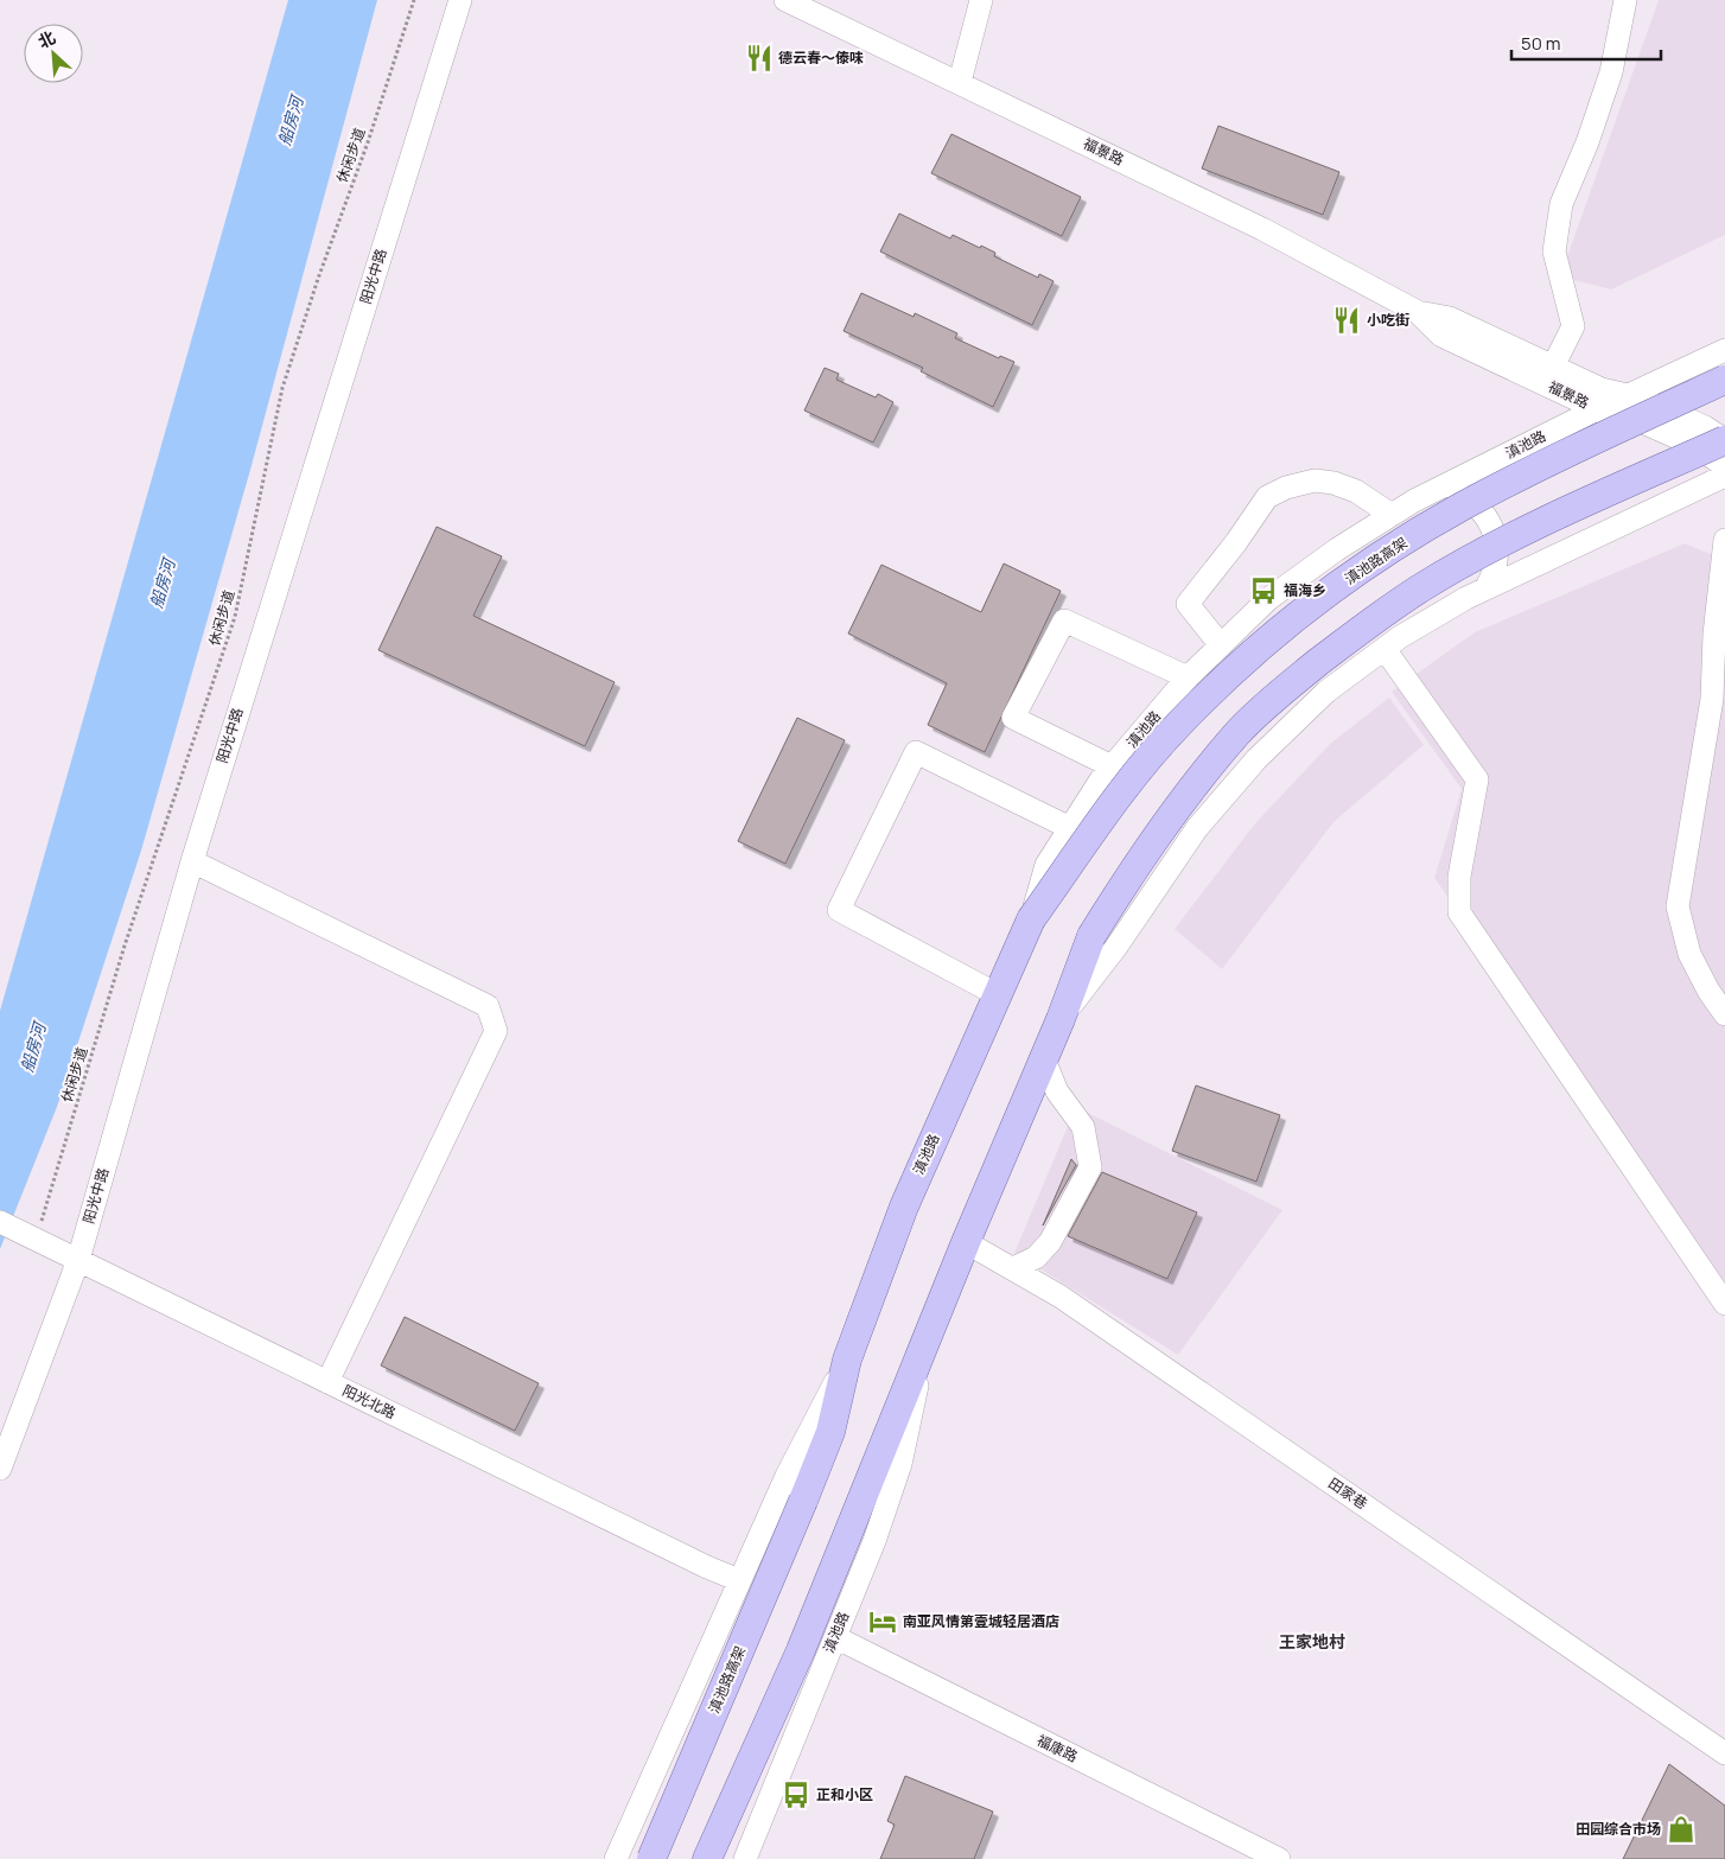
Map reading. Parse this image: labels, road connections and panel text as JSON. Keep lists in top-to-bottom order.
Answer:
{
  "streets": {
    "main road": ["滇池路", "滇池路高架"],
    "street": [
      "福景路",
      "阳光中路",
      "阳光北路",
      "田家巷",
      "福康路"
    ],
    "path": ["休闲步道"]
  },
  "crossings": [
    ["福景路", "滇池路"],
    ["休闲步道", "阳光北路"],
    ["阳光中路", "阳光北路"],
    ["滇池路", "滇池路高架"],
    ["滇池路", "阳光北路"],
    ["滇池路", "田家巷"],
    ["滇池路", "福康路"]
  ],
  "districts": ["王家地村"],
  "water": ["船房河"],
  "places": {
    "restaurant": ["德云春～傣味", "小吃街"],
    "bus stop": ["福海乡", "正和小区"],
    "hotel": ["南亚风情第壹城轻居酒店"],
    "shop": ["田园综合市场"]
  },
  "scale_bar": "50 m",
  "north": "top left"
}
